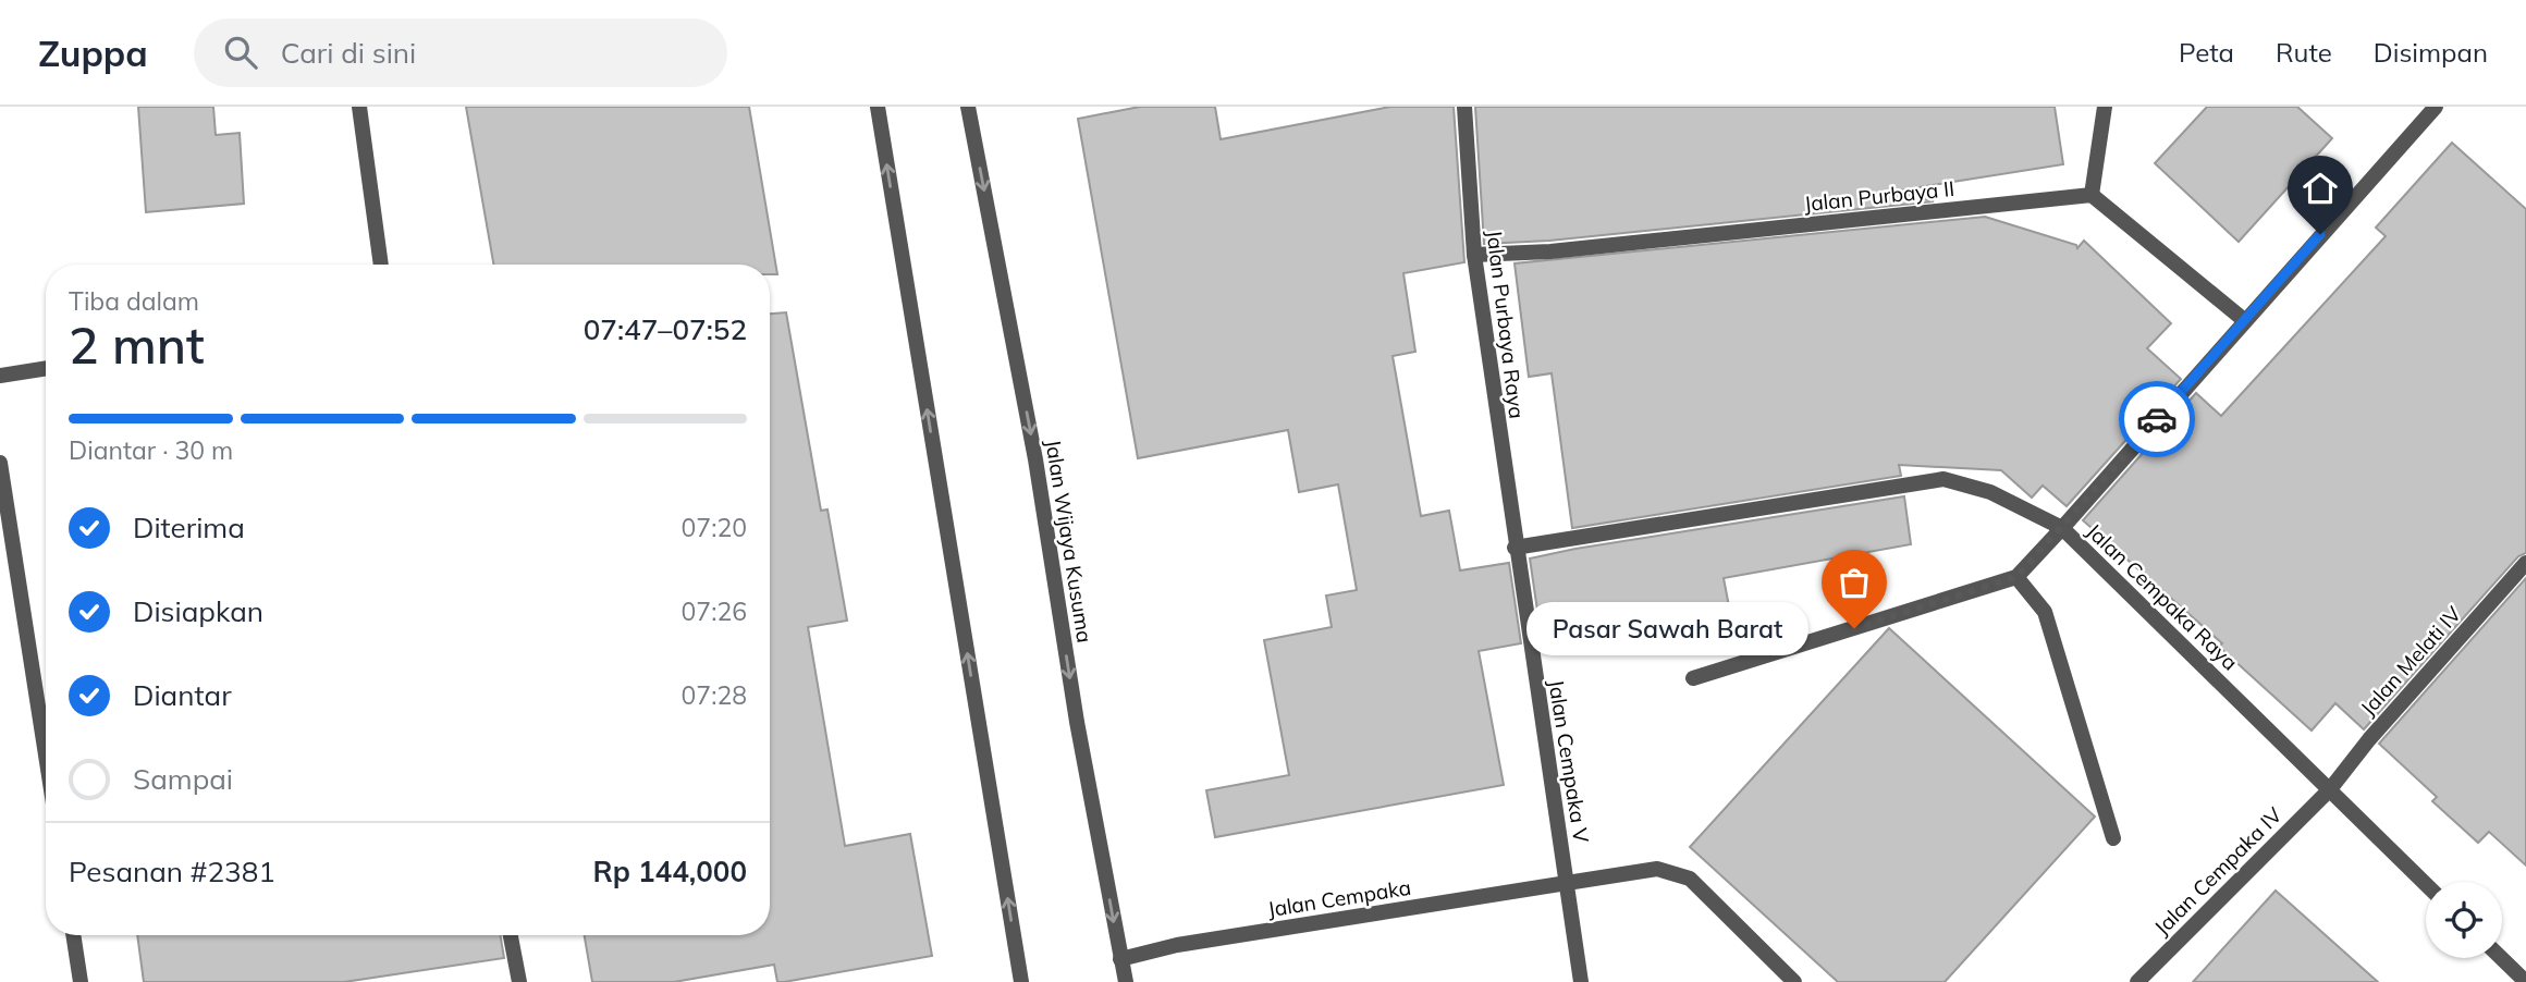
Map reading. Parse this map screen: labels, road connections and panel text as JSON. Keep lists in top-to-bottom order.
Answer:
{
  "streets": {
    "street": [
      "Jalan Purbaya II",
      "Jalan Purbaya Raya",
      "Jalan Wijaya Kusuma",
      "Jalan Cempaka Raya",
      "Jalan Melati IV",
      "Jalan Cempaka V",
      "Jalan Cempaka IV",
      "Jalan Cempaka"
    ]
  },
  "crossings": [
    ["Jalan Purbaya II", "Jalan Purbaya Raya"],
    ["Jalan Purbaya Raya", "Jalan Cempaka Raya"],
    ["Jalan Purbaya Raya", "Jalan Cempaka V"],
    ["Jalan Wijaya Kusuma", "Jalan Cempaka"],
    ["Jalan Cempaka Raya", "Jalan Melati IV"],
    ["Jalan Cempaka Raya", "Jalan Cempaka V"],
    ["Jalan Cempaka Raya", "Jalan Cempaka IV"],
    ["Jalan Melati IV", "Jalan Cempaka IV"],
    ["Jalan Cempaka V", "Jalan Cempaka"]
  ],
  "places": ["Pasar Sawah Barat"],
  "page": {
    "header": "Zuppa",
    "search": "Cari di sini",
    "nav": ["Peta", "Rute", "Disimpan"],
    "heading": ["2 mnt", "Tiba dalam", "07:47–07:52"],
    "panel": ["Pesanan #2381", "Rp 144,000"],
    "bar": "Diantar · 30 m",
    "list": [
      ["Diterima", "07:20"],
      ["Disiapkan", "07:26"],
      ["Diantar", "07:28"],
      "Sampai"
    ],
    "bubble": "Pasar Sawah Barat"
  }
}
